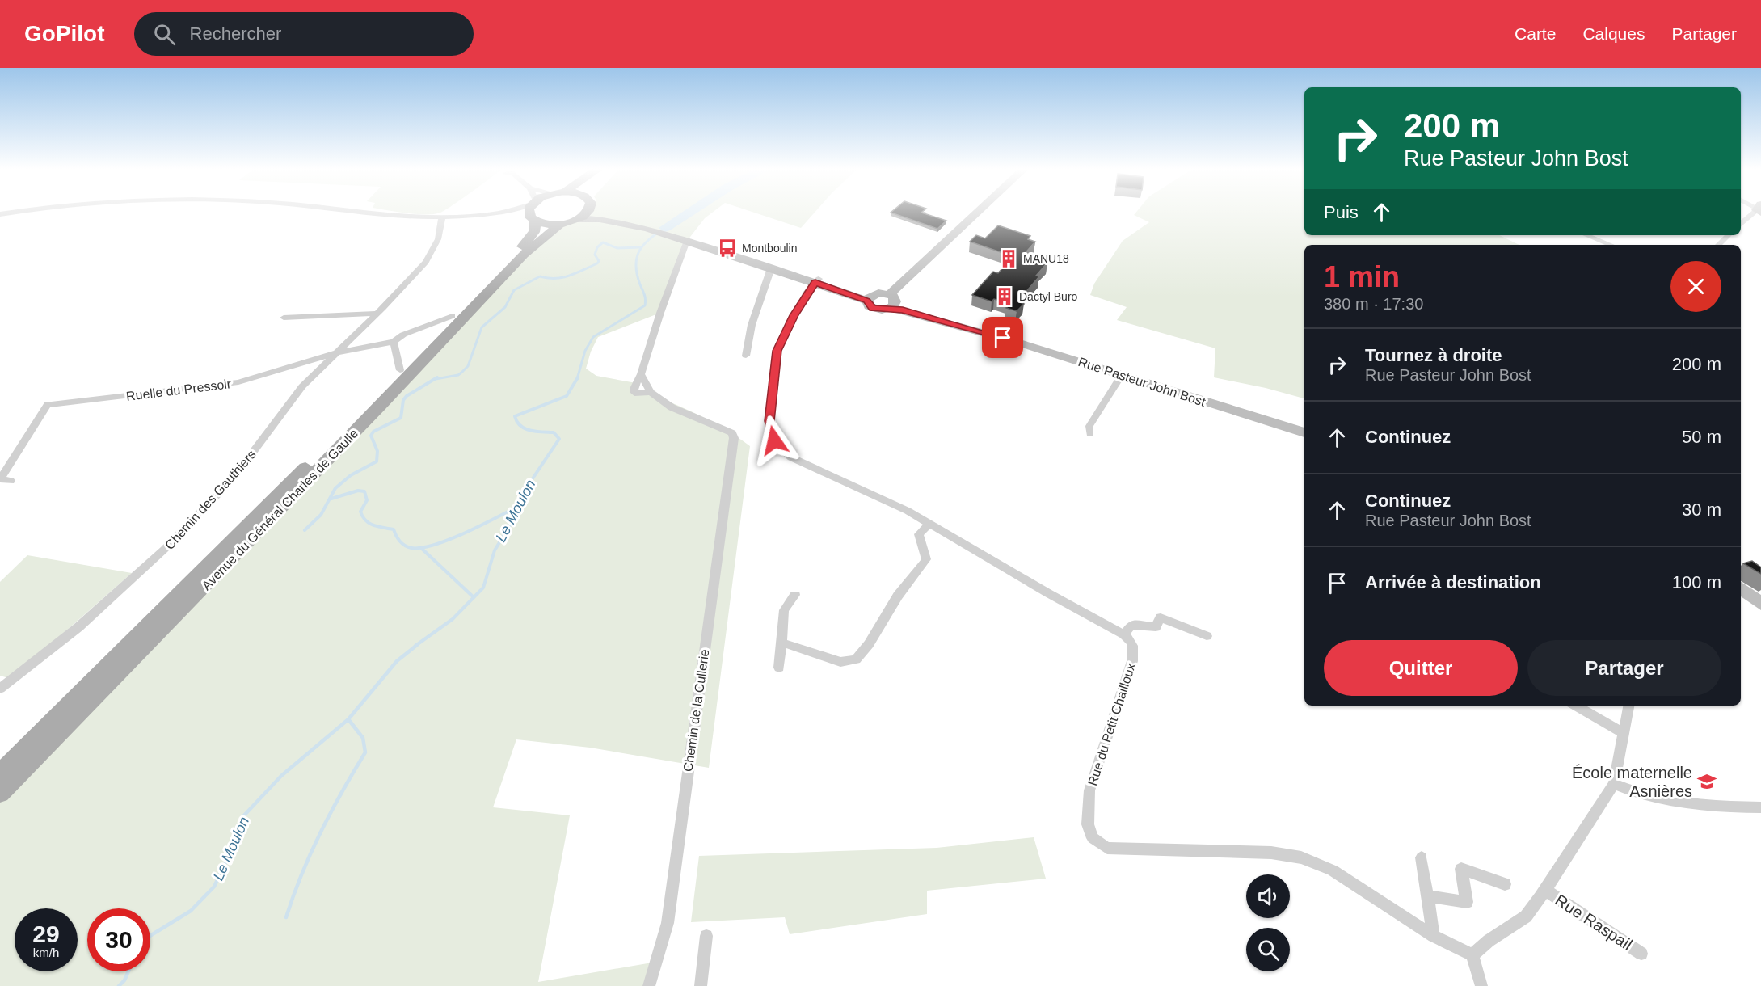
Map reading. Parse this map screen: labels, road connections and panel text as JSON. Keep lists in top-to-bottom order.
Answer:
{
  "streets": {
    "main road": ["Rue Pasteur John Bost", "Avenue du Général Charles de Gaulle"],
    "street": [
      "Ruelle du Pressoir",
      "Chemin des Gauthiers",
      "Chemin de la Cullerie",
      "Rue du Petit Chailloux",
      "Rue Raspail"
    ]
  },
  "crossings": [
    ["Ruelle du Pressoir", "Chemin des Gauthiers"],
    ["Ruelle du Pressoir", "Avenue du Général Charles de Gaulle"],
    ["Rue du Petit Chailloux", "Rue Raspail"]
  ],
  "water": ["Le Moulon"],
  "places": {
    "bus stop": ["Montboulin"],
    "building": ["MANU18", "Dactyl Buro"],
    "school or university": ["École maternelle Asnières"]
  },
  "page": {
    "header": "GoPilot",
    "search": "Rechercher",
    "nav": ["Carte", "Calques", "Partager"],
    "turn": ["200 m", "Rue Pasteur John Bost"],
    "then": "Puis",
    "heading": ["1 min", "380 m · 17:30"],
    "list": [
      {
        "name": "Tournez à droite",
        "note": "Rue Pasteur John Bost",
        "value": "200 m"
      },
      {
        "name": "Continuez",
        "value": "50 m"
      },
      {
        "name": "Continuez",
        "note": "Rue Pasteur John Bost",
        "value": "30 m"
      },
      {
        "name": "Arrivée à destination",
        "value": "100 m"
      }
    ],
    "buttons": ["Quitter", "Partager"],
    "speed": "29 km/h",
    "limit": "30"
  }
}
